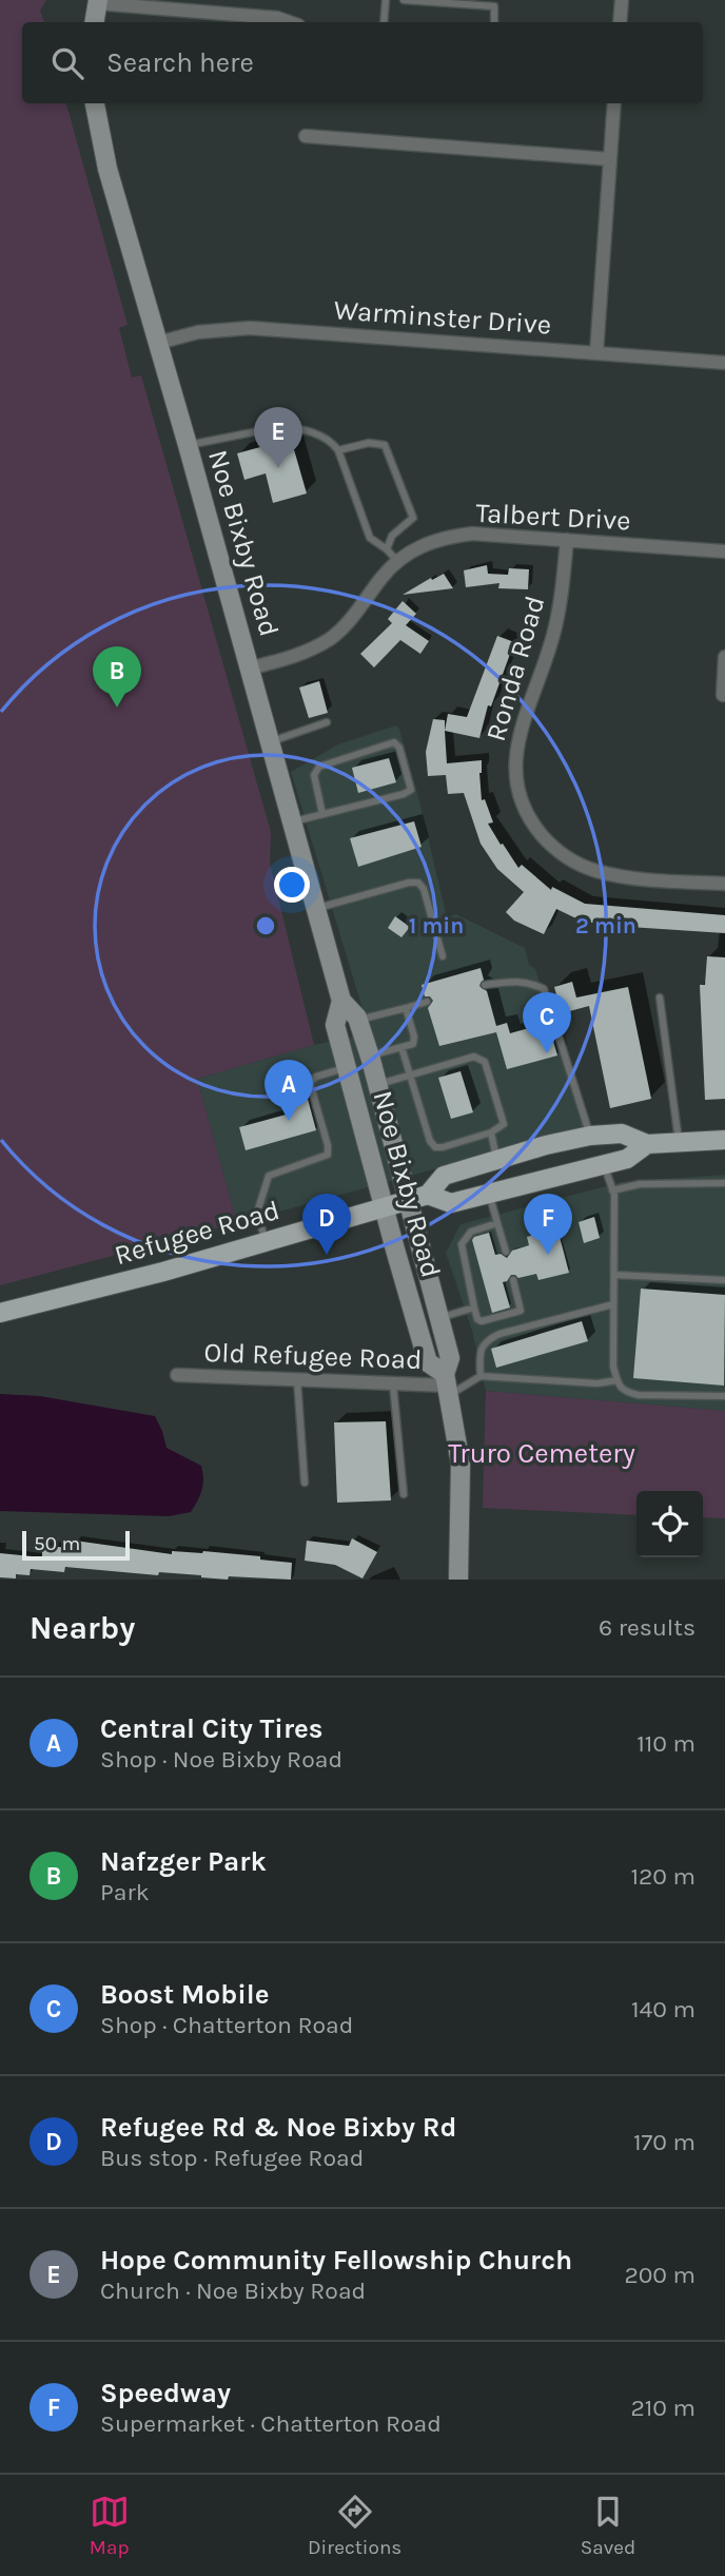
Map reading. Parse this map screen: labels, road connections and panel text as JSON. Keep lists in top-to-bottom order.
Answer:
{
  "streets": {
    "main road": ["Refugee Road"],
    "street": [
      "Warminster Drive",
      "Talbert Drive",
      "Noe Bixby Road",
      "Ronda Road",
      "Old Refugee Road"
    ]
  },
  "crossings": [
    ["Warminster Drive", "Noe Bixby Road"],
    ["Talbert Drive", "Noe Bixby Road"],
    ["Talbert Drive", "Ronda Road"],
    ["Noe Bixby Road", "Refugee Road"],
    ["Noe Bixby Road", "Old Refugee Road"]
  ],
  "parks": ["Truro Cemetery"],
  "scale_bar": "50 m",
  "page": {
    "search": "Search here",
    "pins": [
      "E",
      "B",
      "C",
      "A",
      "D",
      "F"
    ],
    "scale": "50 m",
    "heading": ["Nearby", "6 results"],
    "list": [
      {
        "mark": "A",
        "name": "Central City Tires",
        "note": "Shop · Noe Bixby Road",
        "value": "110 m"
      },
      {
        "mark": "B",
        "name": "Nafzger Park",
        "note": "Park",
        "value": "120 m"
      },
      {
        "mark": "C",
        "name": "Boost Mobile",
        "note": "Shop · Chatterton Road",
        "value": "140 m"
      },
      {
        "mark": "D",
        "name": "Refugee Rd & Noe Bixby Rd",
        "note": "Bus stop · Refugee Road",
        "value": "170 m"
      },
      {
        "mark": "E",
        "name": "Hope Community Fellowship Church",
        "note": "Church · Noe Bixby Road",
        "value": "200 m"
      },
      {
        "mark": "F",
        "name": "Speedway",
        "note": "Supermarket · Chatterton Road",
        "value": "210 m"
      }
    ],
    "nav": ["Map", "Directions", "Saved"]
  },
  "rings": ["1 min", "2 min"]
}
